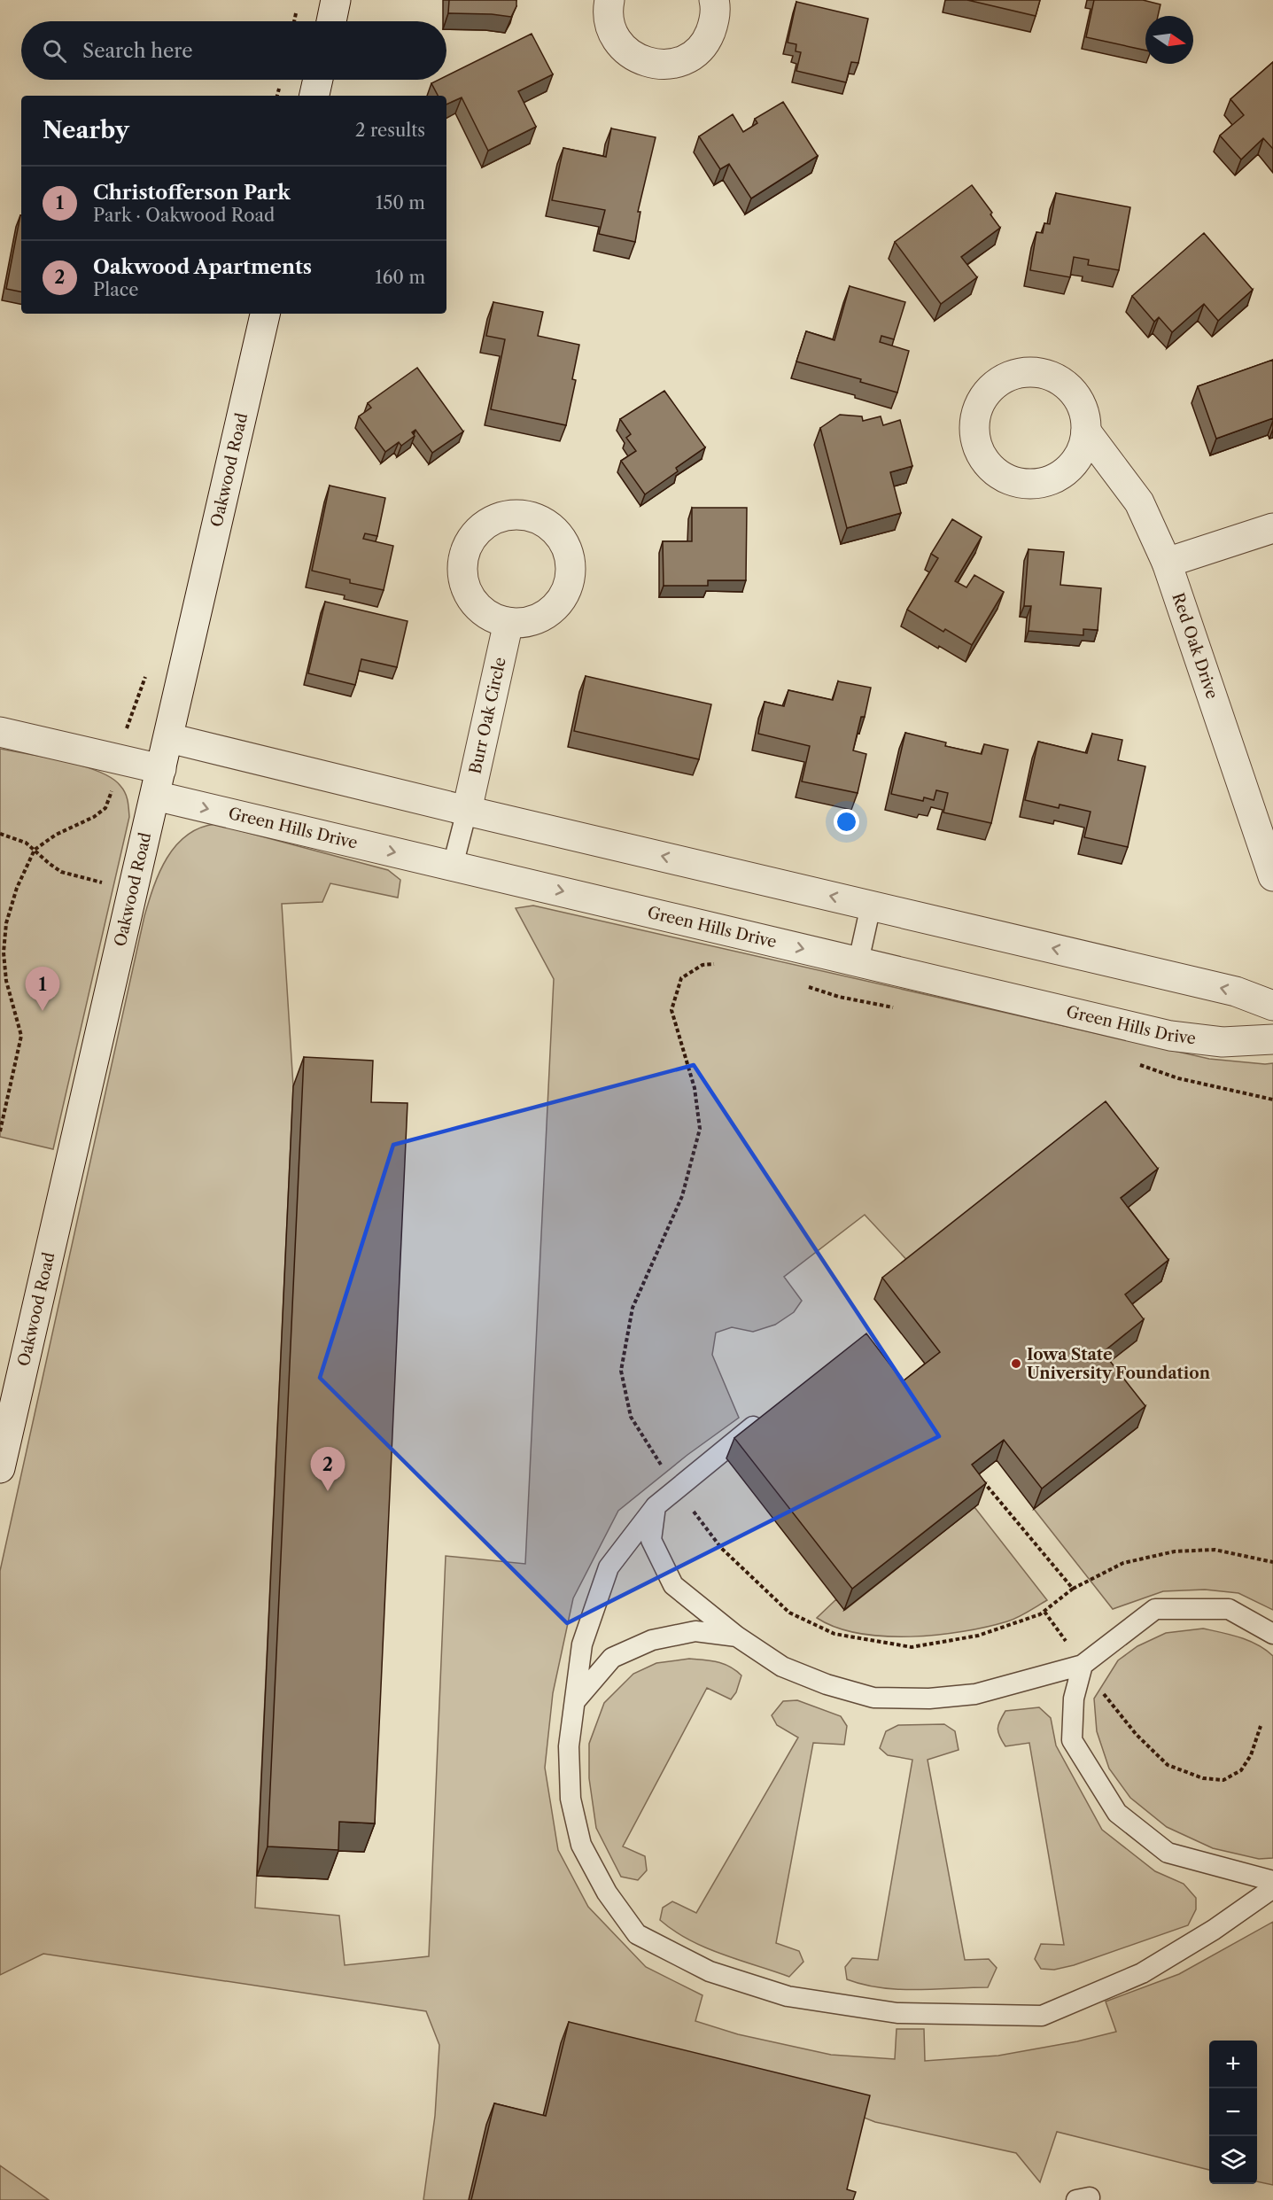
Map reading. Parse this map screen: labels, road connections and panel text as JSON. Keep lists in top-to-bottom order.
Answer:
{
  "streets": {
    "street": [
      "Oakwood Road",
      "Red Oak Drive",
      "Burr Oak Circle",
      "Green Hills Drive"
    ]
  },
  "crossings": [
    ["Oakwood Road", "Green Hills Drive"]
  ],
  "places": ["Iowa State University Foundation"],
  "north": "right",
  "page": {
    "search": "Search here",
    "heading": ["Nearby", "2 results"],
    "list": [
      {
        "mark": "1",
        "name": "Christofferson Park",
        "note": "Park · Oakwood Road",
        "value": "150 m"
      },
      {
        "mark": "2",
        "name": "Oakwood Apartments",
        "note": "Place",
        "value": "160 m"
      }
    ],
    "pins": ["1", "2"],
    "map_buttons": ["+", "−"]
  }
}
